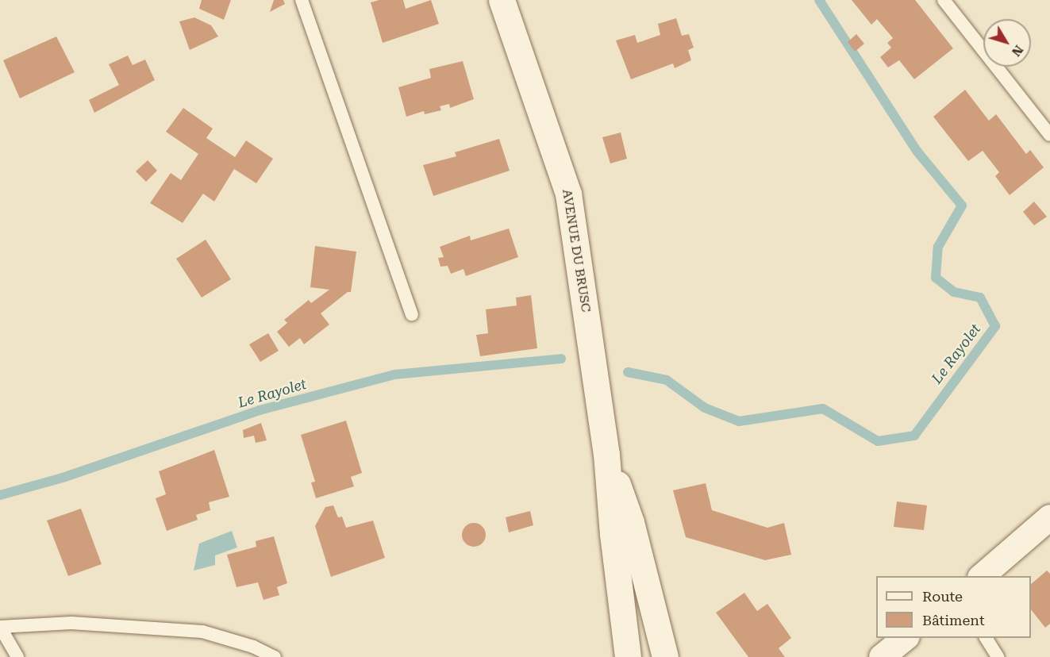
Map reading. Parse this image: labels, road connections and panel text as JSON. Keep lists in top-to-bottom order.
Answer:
{
  "streets": {
    "street": ["AVENUE DU BRUSC"]
  },
  "water": ["Le Rayolet"],
  "legend": ["Route", "Bâtiment"],
  "north": "bottom right"
}
